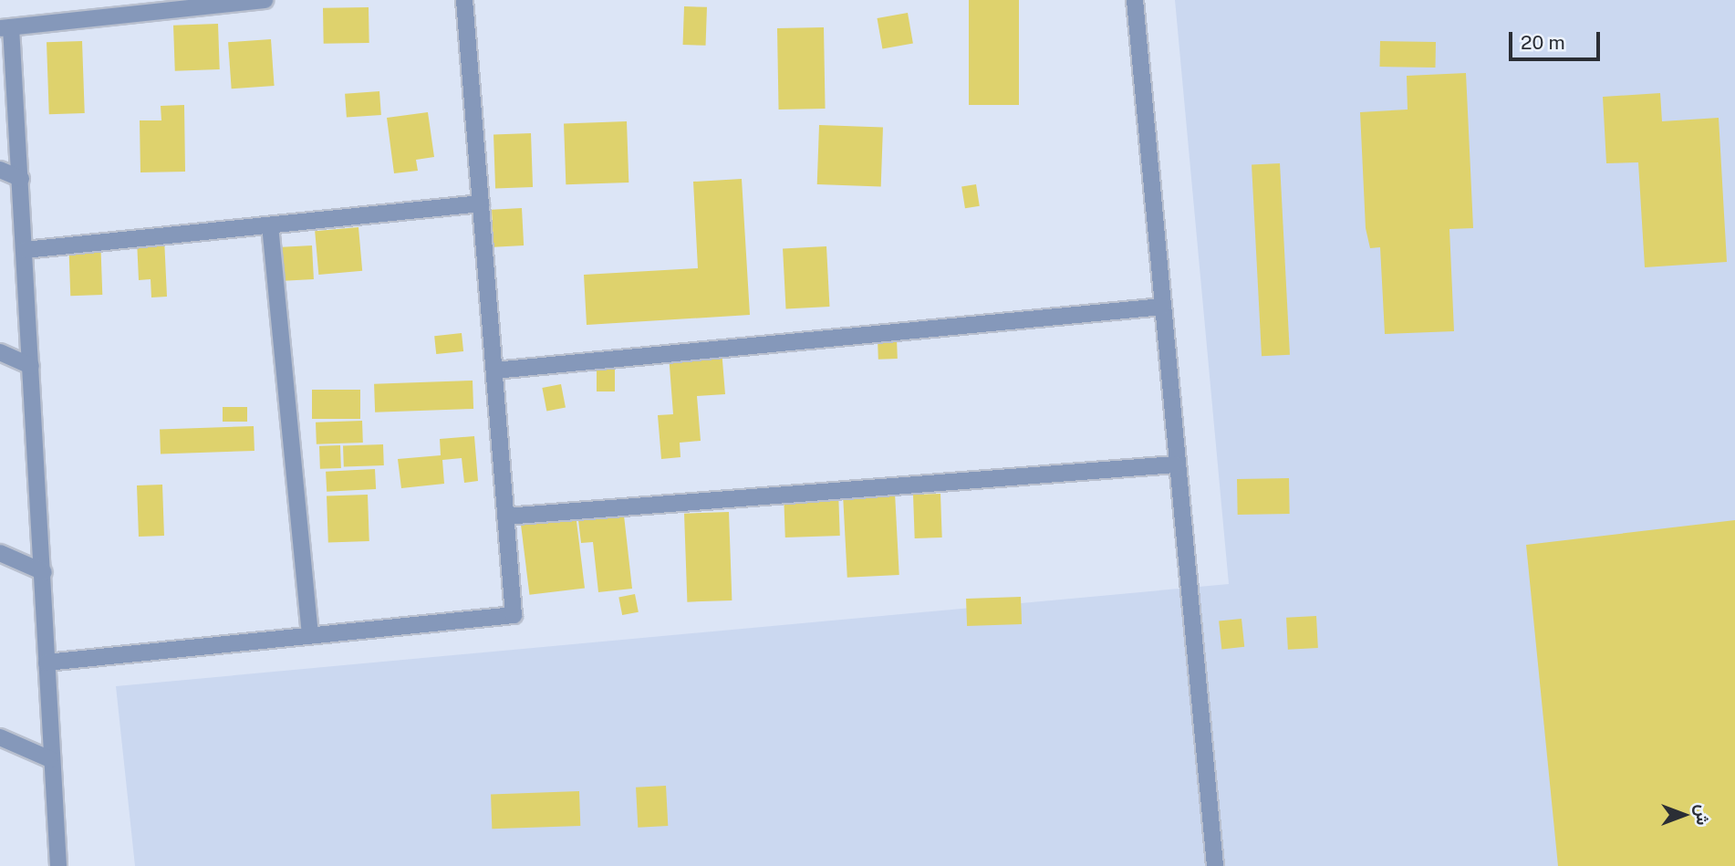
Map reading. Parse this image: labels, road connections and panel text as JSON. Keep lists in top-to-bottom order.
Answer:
{
  "scale_bar": "20 m",
  "north": "right"
}
